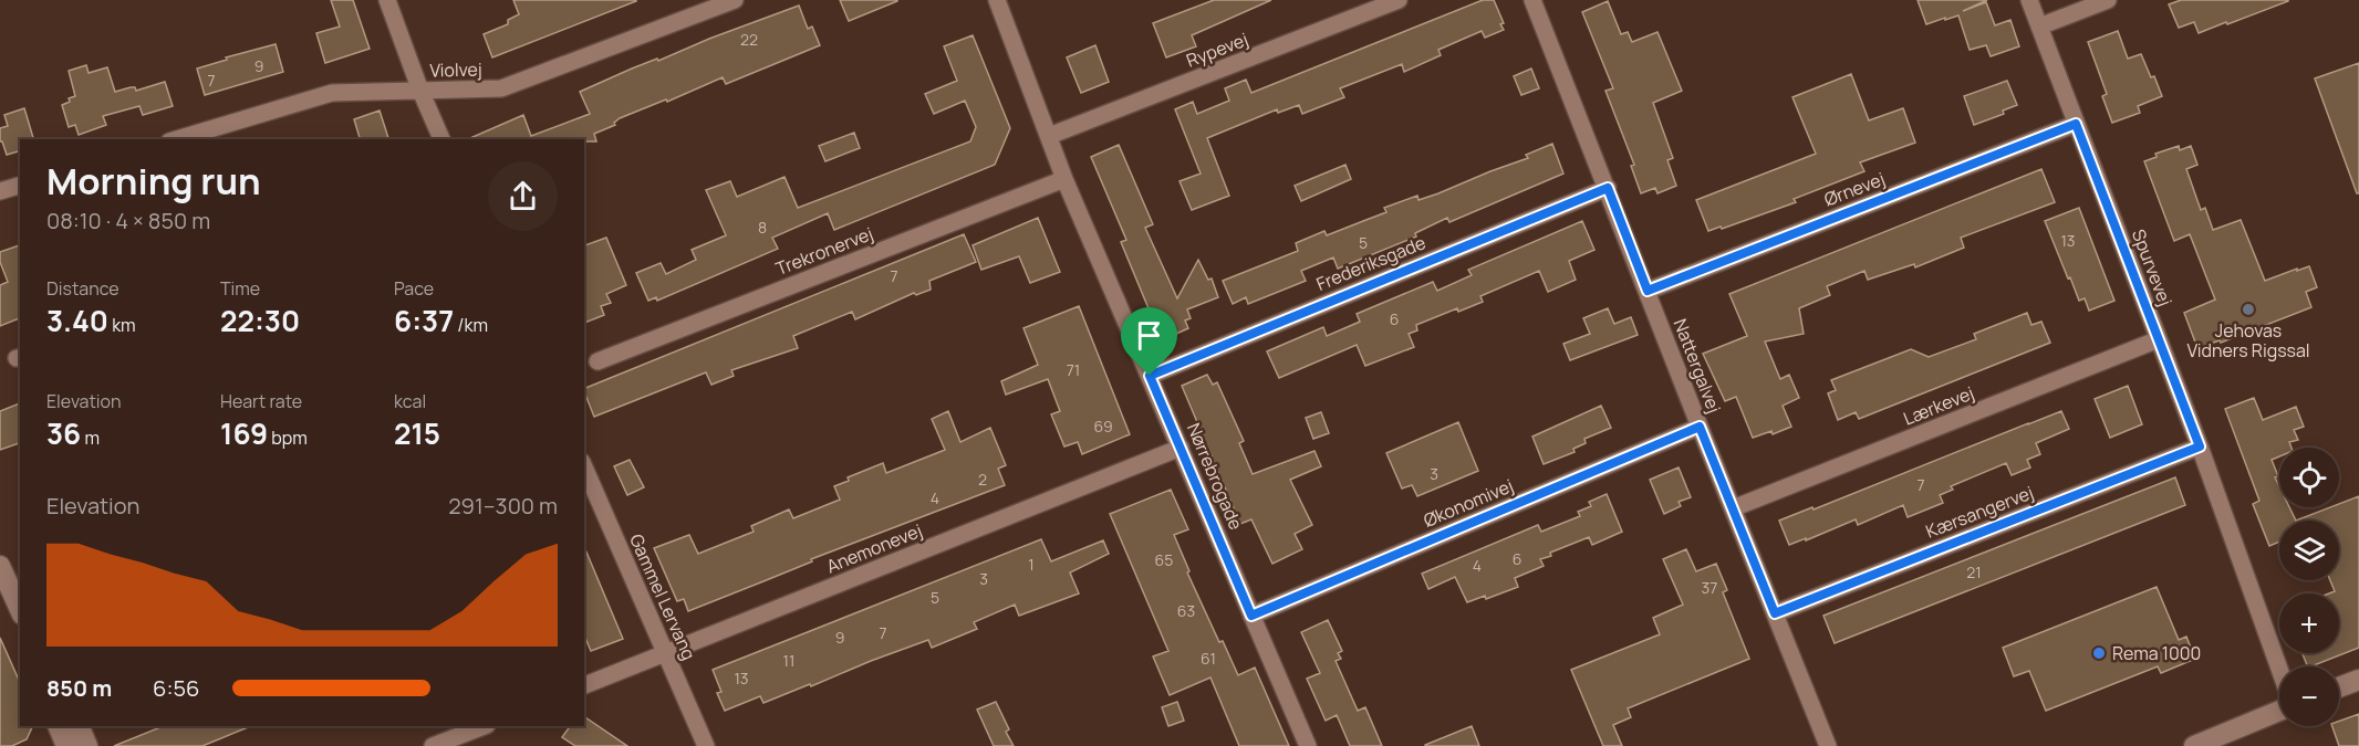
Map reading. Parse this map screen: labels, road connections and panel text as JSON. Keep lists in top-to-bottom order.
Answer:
{
  "streets": {
    "street": [
      "Rypevej",
      "Violvej",
      "Ørnevej",
      "Trekronervej",
      "Frederiksgade",
      "Spurvevej",
      "Nattergalvej",
      "Lærkevej",
      "Nørrebrogade",
      "Økonomivej",
      "Kærsangervej",
      "Anemonevej",
      "Gammel Lervang"
    ]
  },
  "crossings": [
    ["Rypevej", "Nørrebrogade"],
    ["Ørnevej", "Spurvevej"],
    ["Ørnevej", "Nattergalvej"],
    ["Trekronervej", "Nørrebrogade"],
    ["Frederiksgade", "Nattergalvej"],
    ["Frederiksgade", "Nørrebrogade"],
    ["Spurvevej", "Lærkevej"],
    ["Spurvevej", "Kærsangervej"],
    ["Nattergalvej", "Lærkevej"],
    ["Nattergalvej", "Økonomivej"],
    ["Nattergalvej", "Kærsangervej"],
    ["Nørrebrogade", "Økonomivej"],
    ["Nørrebrogade", "Anemonevej"],
    ["Anemonevej", "Gammel Lervang"]
  ],
  "places": ["Jehovas Vidners Rigssal", "Rema 1000"],
  "house_numbers": [
    "22",
    "9",
    "7",
    "8",
    "13",
    "5",
    "7",
    "6",
    "71",
    "69",
    "3",
    "2",
    "7",
    "4",
    "6",
    "65",
    "1",
    "4",
    "21",
    "3",
    "37",
    "5",
    "63",
    "7",
    "9",
    "61",
    "11",
    "13"
  ],
  "page": {
    "heading": ["Morning run", "08:10 · 4 × 850 m"],
    "stats": [
      ["Distance", "3.40 km"],
      ["Time", "22:30"],
      ["Pace", "6:37 /km"],
      ["Elevation", "36 m"],
      ["Heart rate", "169 bpm"],
      ["kcal", "215"]
    ],
    "map_buttons": ["+", "−"],
    "chart": ["Elevation", "291–300 m"],
    "list": [
      {
        "name": "850 m",
        "note": "6:56"
      }
    ]
  }
}
